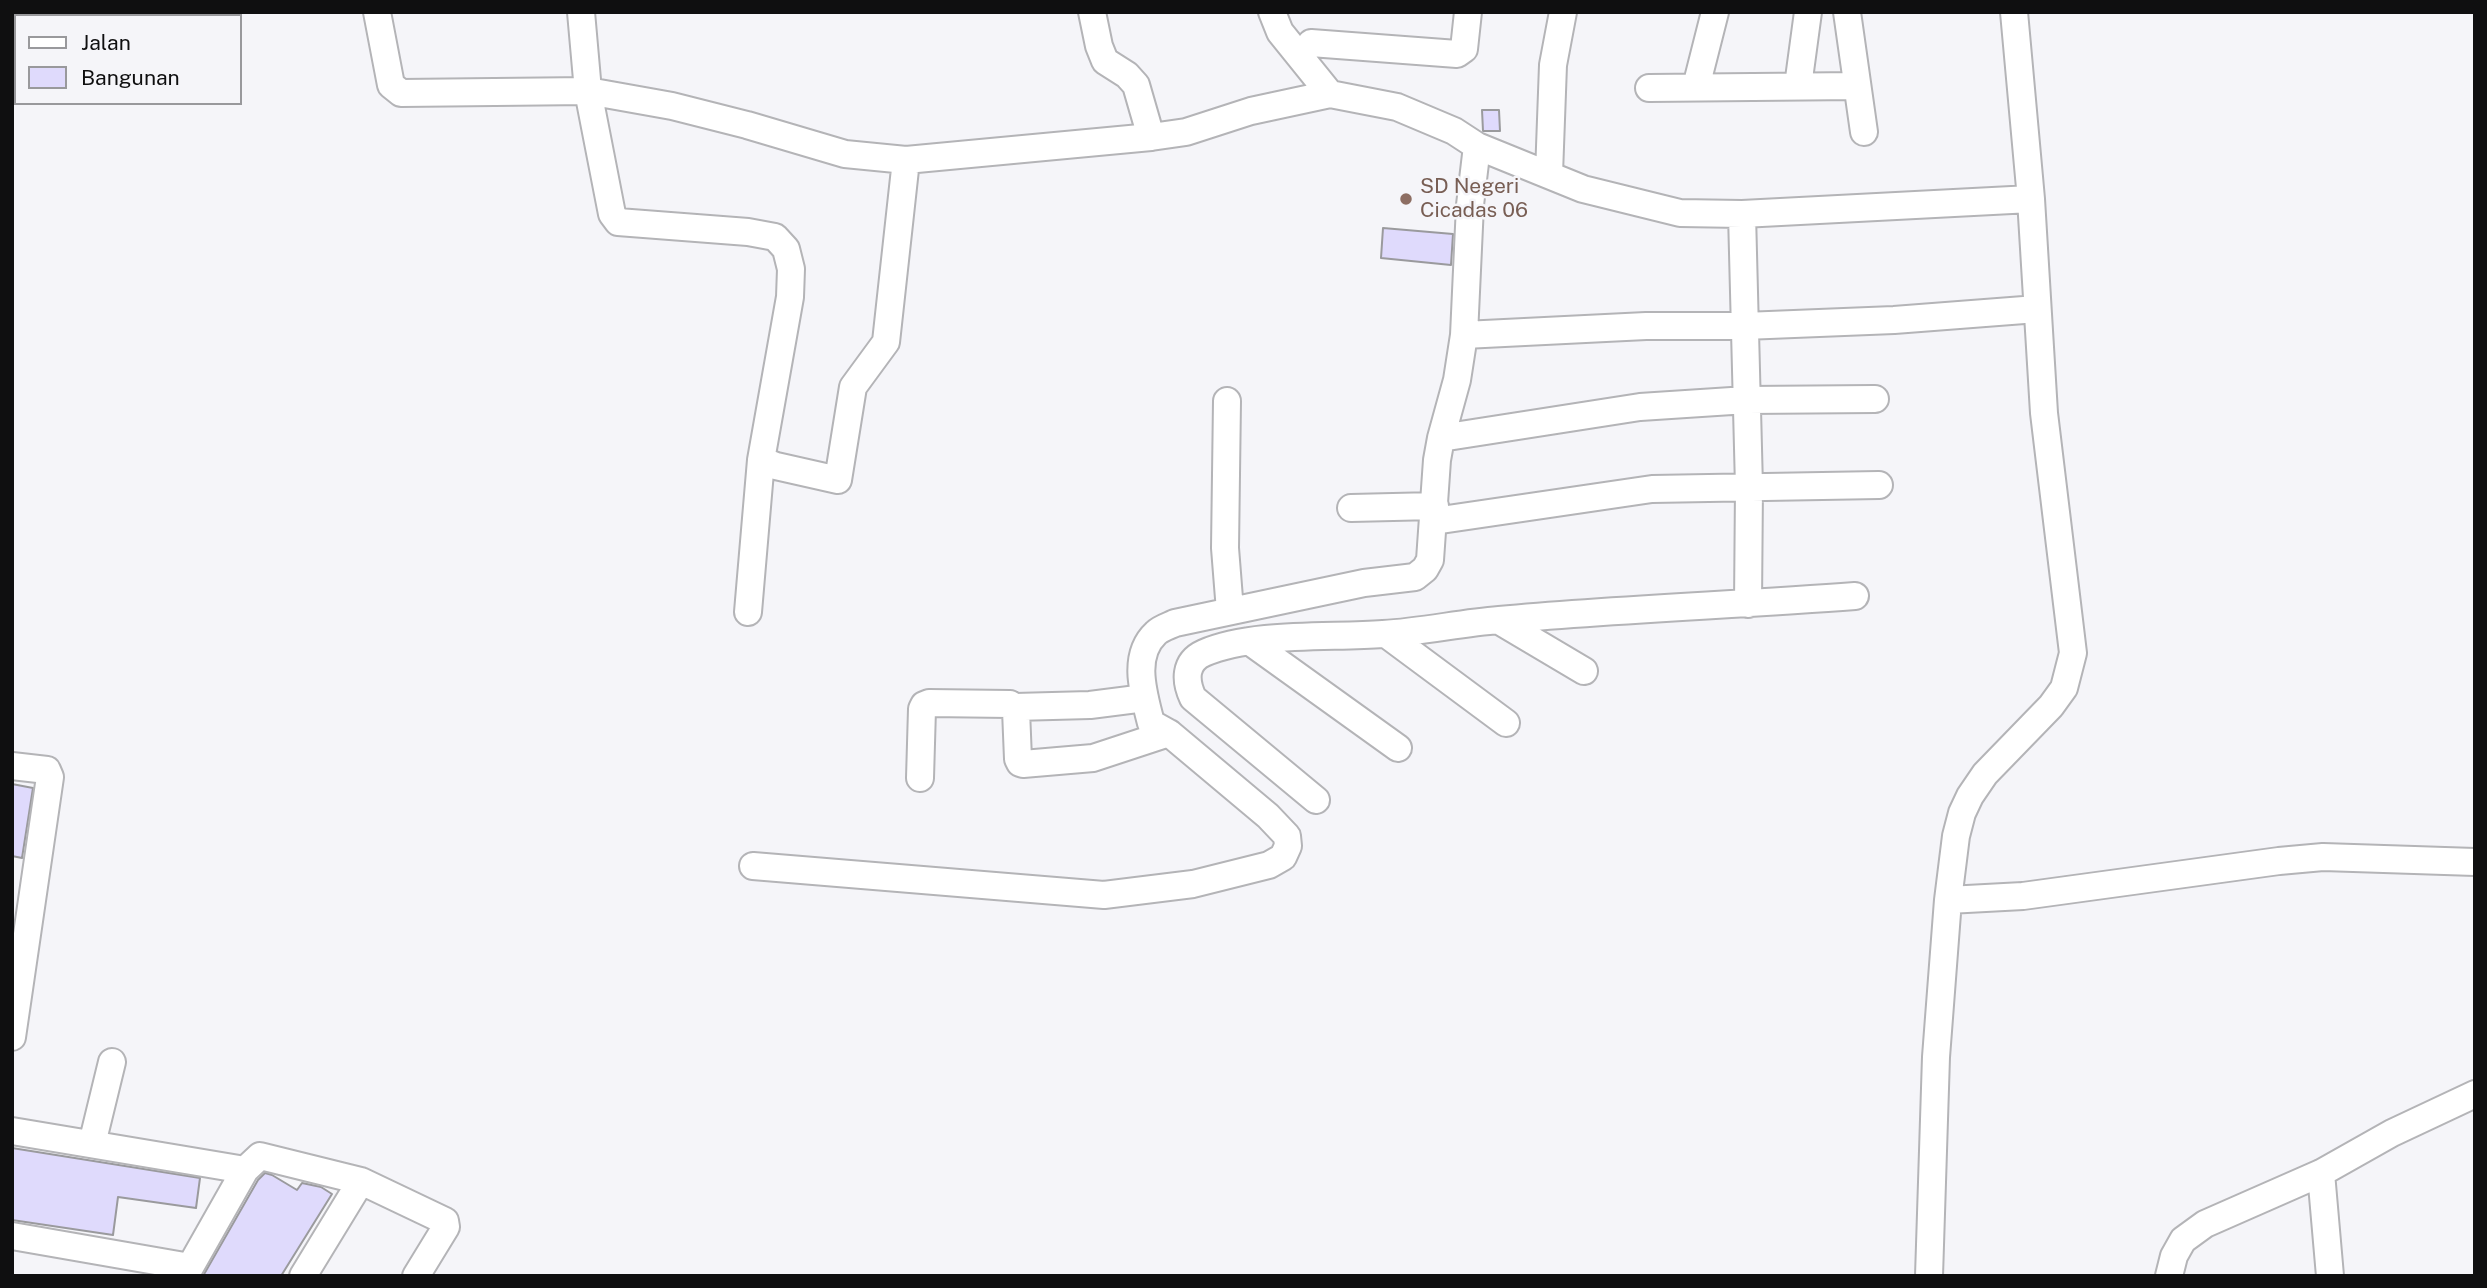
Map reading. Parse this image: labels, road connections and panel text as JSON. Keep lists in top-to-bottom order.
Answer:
{
  "places": ["SD Negeri Cicadas 06"],
  "legend": ["Jalan", "Bangunan"]
}
